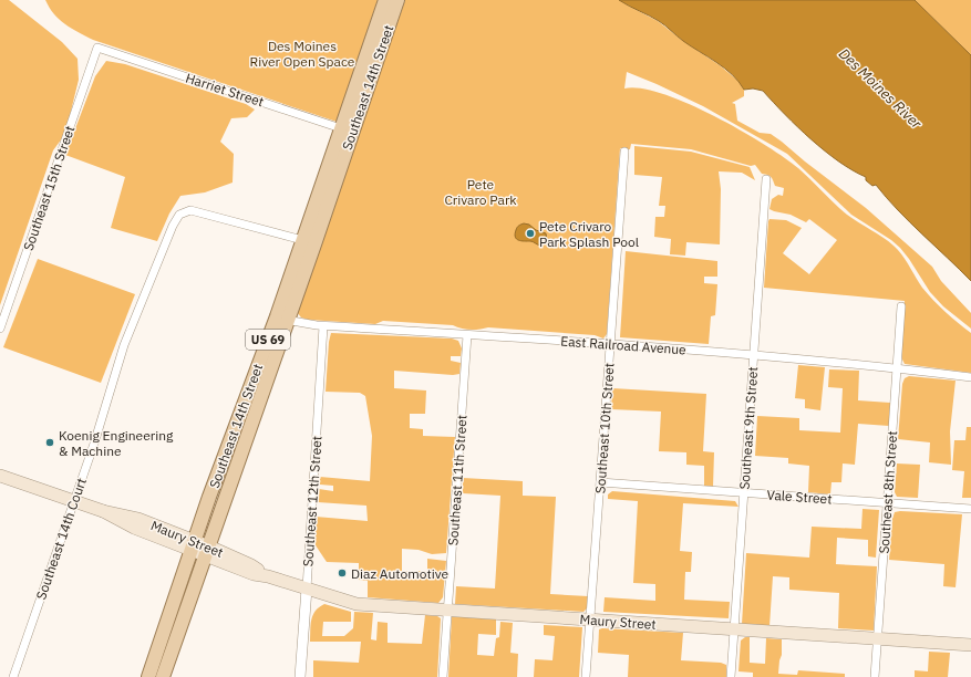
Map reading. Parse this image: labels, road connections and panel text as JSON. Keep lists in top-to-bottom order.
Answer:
{
  "streets": {
    "main road": ["Southeast 14th Street", "US 69", "Maury Street"],
    "street": [
      "Harriet Street",
      "Southeast 15th Street",
      "East Railroad Avenue",
      "Southeast 10th Street",
      "Southeast 9th Street",
      "Southeast 11th Street",
      "Southeast 8th Street",
      "Vale Street",
      "Southeast 12th Street",
      "Southeast 14th Court"
    ]
  },
  "crossings": [
    ["Southeast 14th Street", "Harriet Street"],
    ["Southeast 14th Street", "East Railroad Avenue"],
    ["Southeast 14th Street", "Southeast 14th Court"],
    ["Southeast 14th Street", "Maury Street"],
    ["Harriet Street", "Southeast 15th Street"],
    ["East Railroad Avenue", "Southeast 10th Street"],
    ["East Railroad Avenue", "Southeast 9th Street"],
    ["East Railroad Avenue", "Southeast 11th Street"],
    ["East Railroad Avenue", "Southeast 8th Street"],
    ["East Railroad Avenue", "Southeast 12th Street"],
    ["Southeast 10th Street", "Vale Street"],
    ["Southeast 10th Street", "Maury Street"],
    ["Southeast 9th Street", "Vale Street"],
    ["Southeast 9th Street", "Maury Street"],
    ["Southeast 11th Street", "Maury Street"],
    ["Southeast 8th Street", "Vale Street"],
    ["Southeast 8th Street", "Maury Street"],
    ["Southeast 12th Street", "Maury Street"],
    ["Southeast 14th Court", "Maury Street"]
  ],
  "water": ["Des Moines River"],
  "parks": ["Des Moines River Open Space", "Pete Crivaro Park"],
  "places": ["Pete Crivaro Park Splash Pool", "Koenig Engineering & Machine", "Diaz Automotive"]
}
